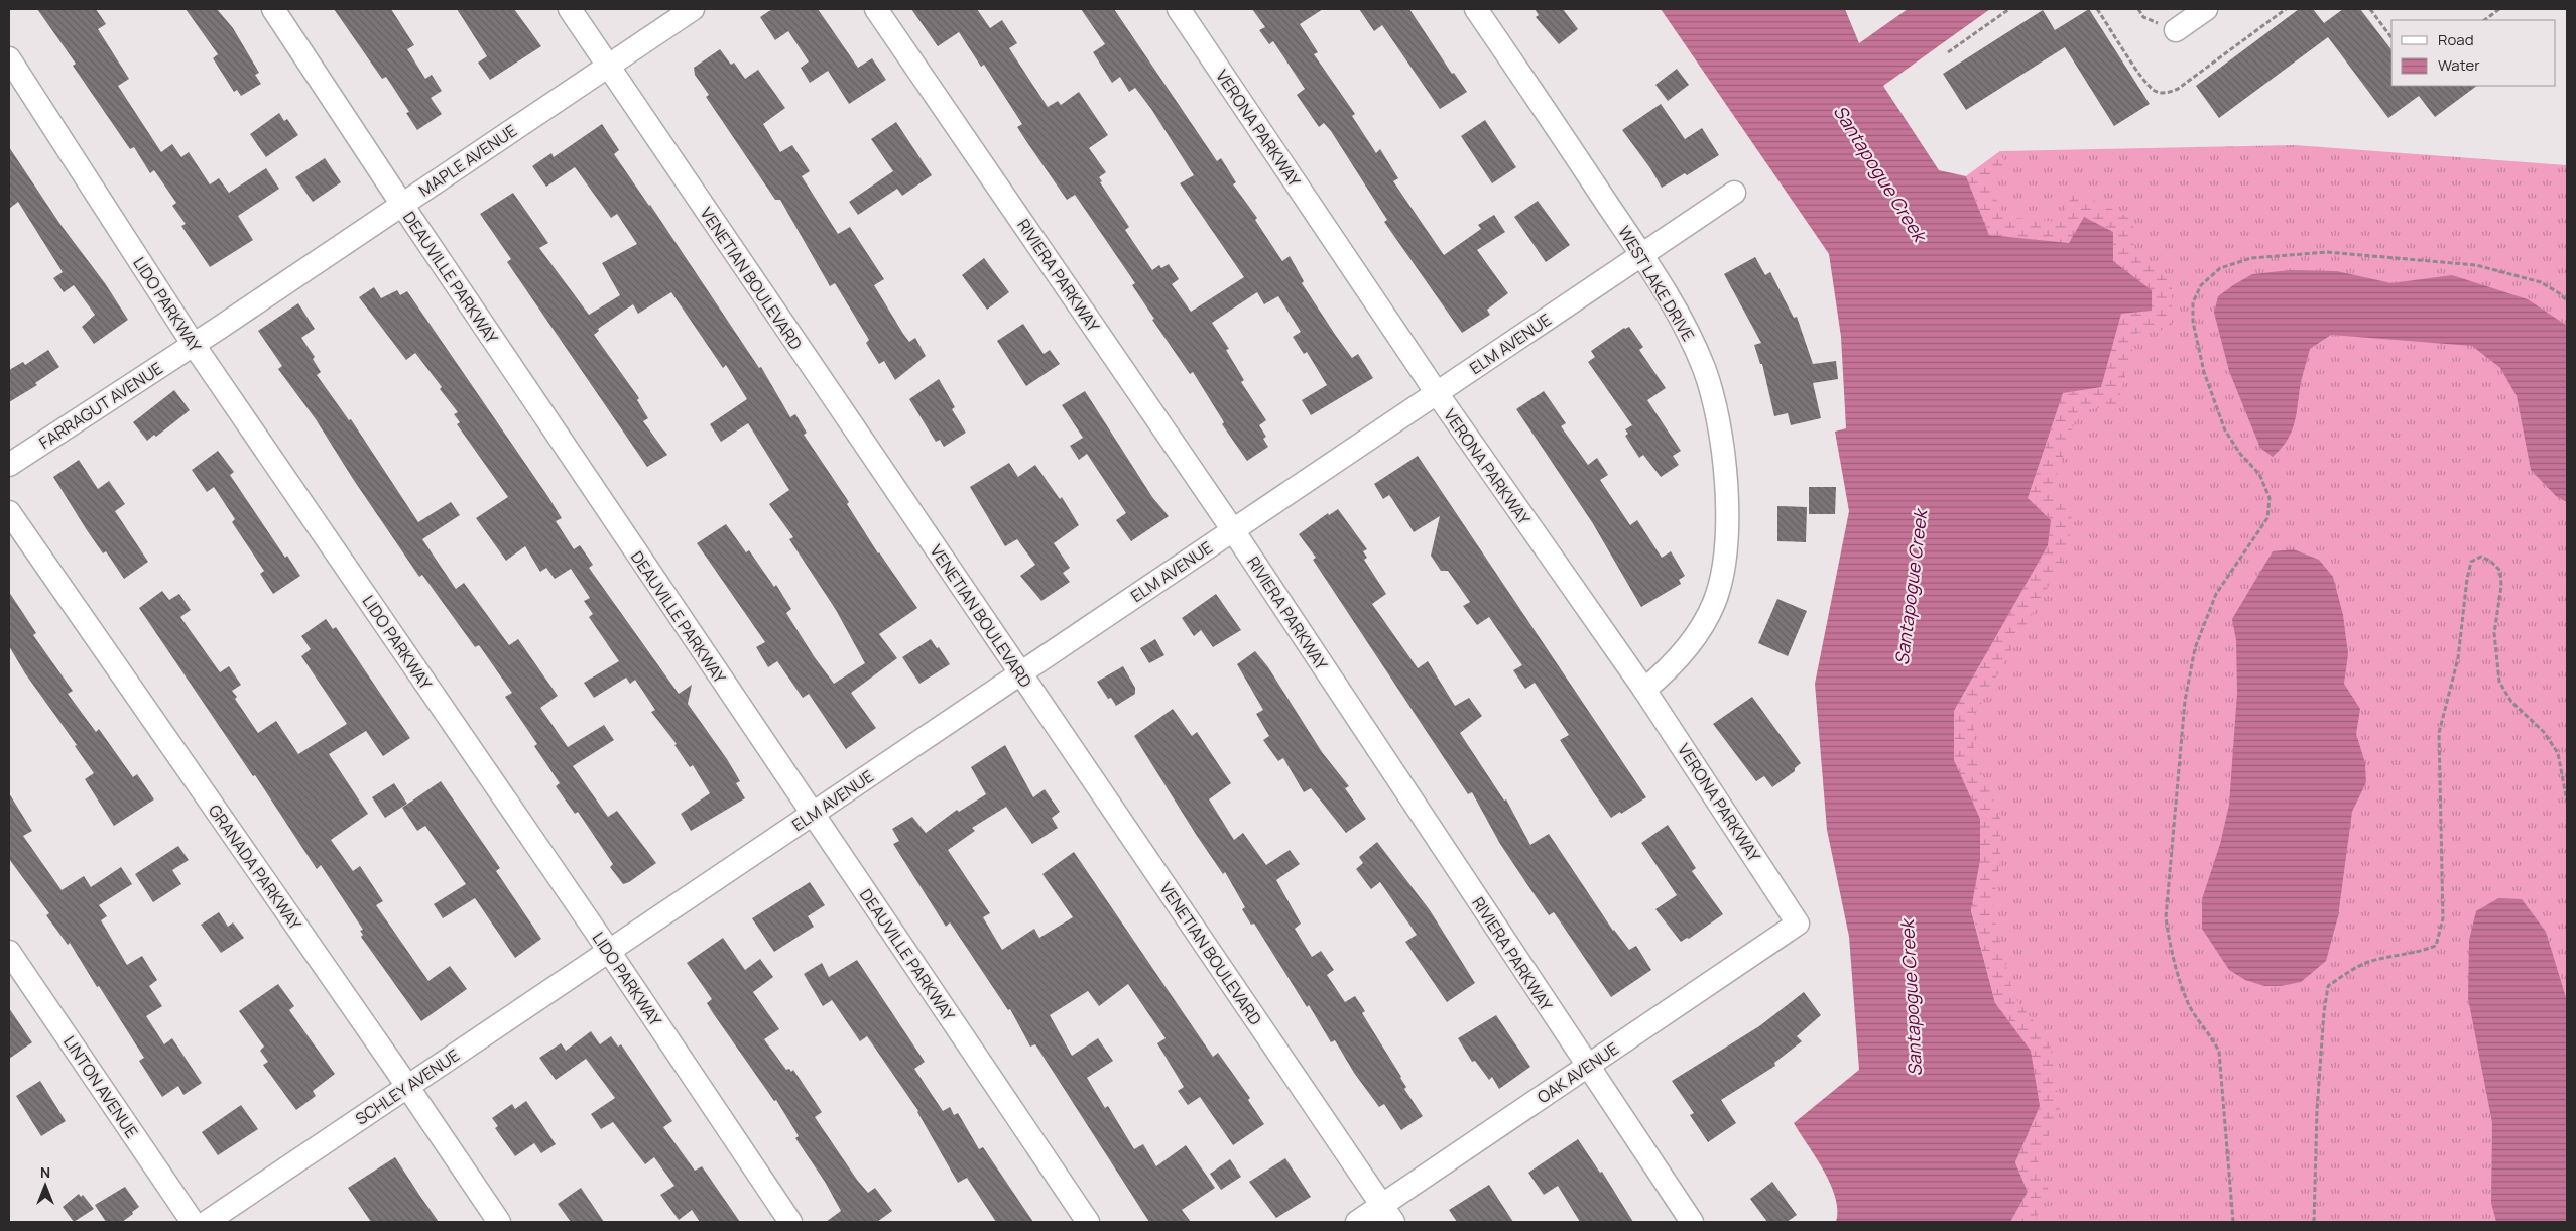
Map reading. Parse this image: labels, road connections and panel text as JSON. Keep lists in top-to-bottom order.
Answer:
{
  "streets": {
    "street": [
      "VERONA PARKWAY",
      "MAPLE AVENUE",
      "RIVIERA PARKWAY",
      "DEAUVILLE PARKWAY",
      "VENETIAN BOULEVARD",
      "WEST LAKE DRIVE",
      "LIDO PARKWAY",
      "ELM AVENUE",
      "FARRAGUT AVENUE",
      "GRANADA PARKWAY",
      "OAK AVENUE",
      "LINTON AVENUE",
      "SCHLEY AVENUE"
    ]
  },
  "crossings": [
    ["VERONA PARKWAY", "WEST LAKE DRIVE"],
    ["VERONA PARKWAY", "ELM AVENUE"],
    ["VERONA PARKWAY", "OAK AVENUE"],
    ["MAPLE AVENUE", "DEAUVILLE PARKWAY"],
    ["MAPLE AVENUE", "VENETIAN BOULEVARD"],
    ["MAPLE AVENUE", "LIDO PARKWAY"],
    ["MAPLE AVENUE", "FARRAGUT AVENUE"],
    ["RIVIERA PARKWAY", "ELM AVENUE"],
    ["RIVIERA PARKWAY", "OAK AVENUE"],
    ["DEAUVILLE PARKWAY", "ELM AVENUE"],
    ["VENETIAN BOULEVARD", "ELM AVENUE"],
    ["VENETIAN BOULEVARD", "OAK AVENUE"],
    ["WEST LAKE DRIVE", "ELM AVENUE"],
    ["LIDO PARKWAY", "ELM AVENUE"],
    ["LIDO PARKWAY", "FARRAGUT AVENUE"],
    ["LIDO PARKWAY", "SCHLEY AVENUE"],
    ["ELM AVENUE", "SCHLEY AVENUE"],
    ["GRANADA PARKWAY", "SCHLEY AVENUE"]
  ],
  "water": ["Santapogue Creek"],
  "legend": ["Road", "Water"],
  "north": "top"
}
